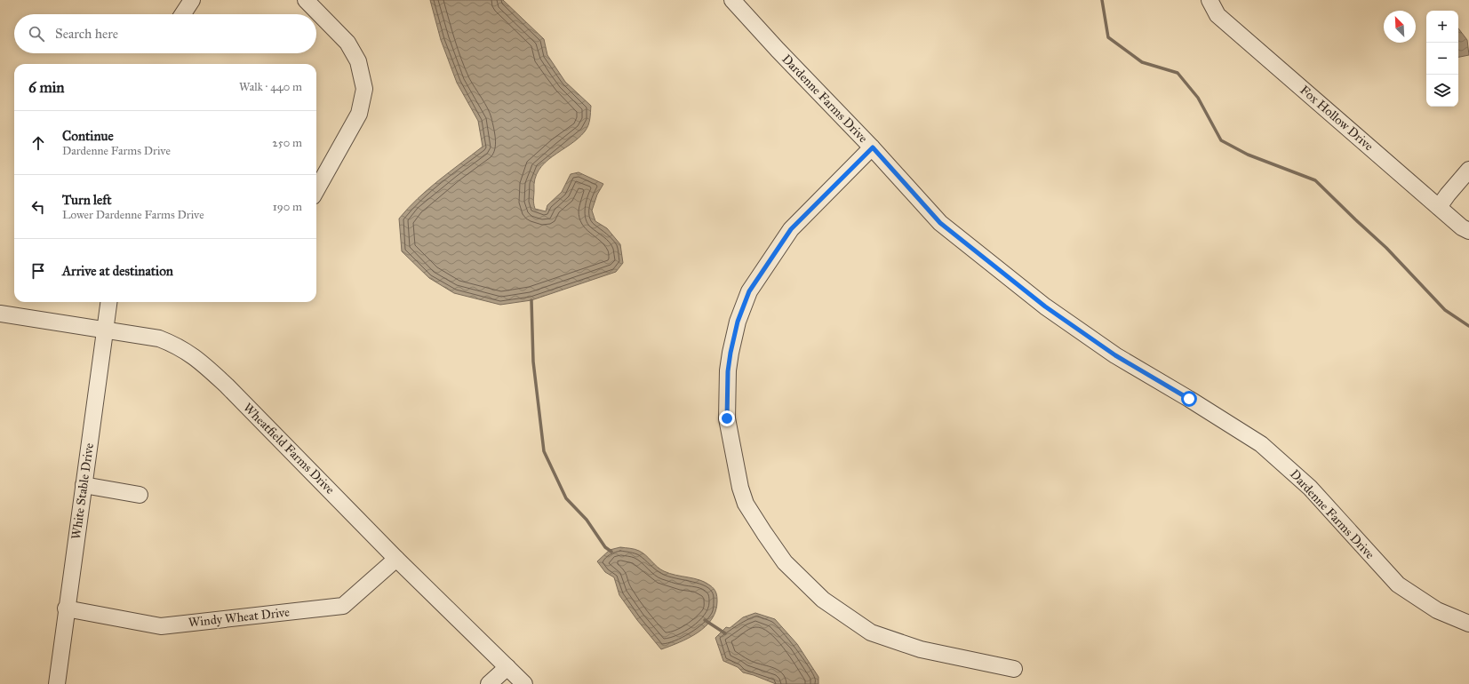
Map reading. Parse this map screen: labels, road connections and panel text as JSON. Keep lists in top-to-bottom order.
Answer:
{
  "streets": {
    "street": [
      "Dardenne Farms Drive",
      "Fox Hollow Drive",
      "Wheatfield Farms Drive",
      "White Stable Drive",
      "Windy Wheat Drive"
    ]
  },
  "crossings": [
    ["Wheatfield Farms Drive", "White Stable Drive"],
    ["Wheatfield Farms Drive", "Windy Wheat Drive"],
    ["White Stable Drive", "Windy Wheat Drive"]
  ],
  "north": "top left",
  "page": {
    "map_buttons": ["+", "−"],
    "search": "Search here",
    "heading": ["6 min", "Walk · 440 m"],
    "list": [
      ["Continue", "Dardenne Farms Drive", "250 m"],
      ["Turn left", "Lower Dardenne Farms Drive", "190 m"],
      "Arrive at destination"
    ]
  }
}
